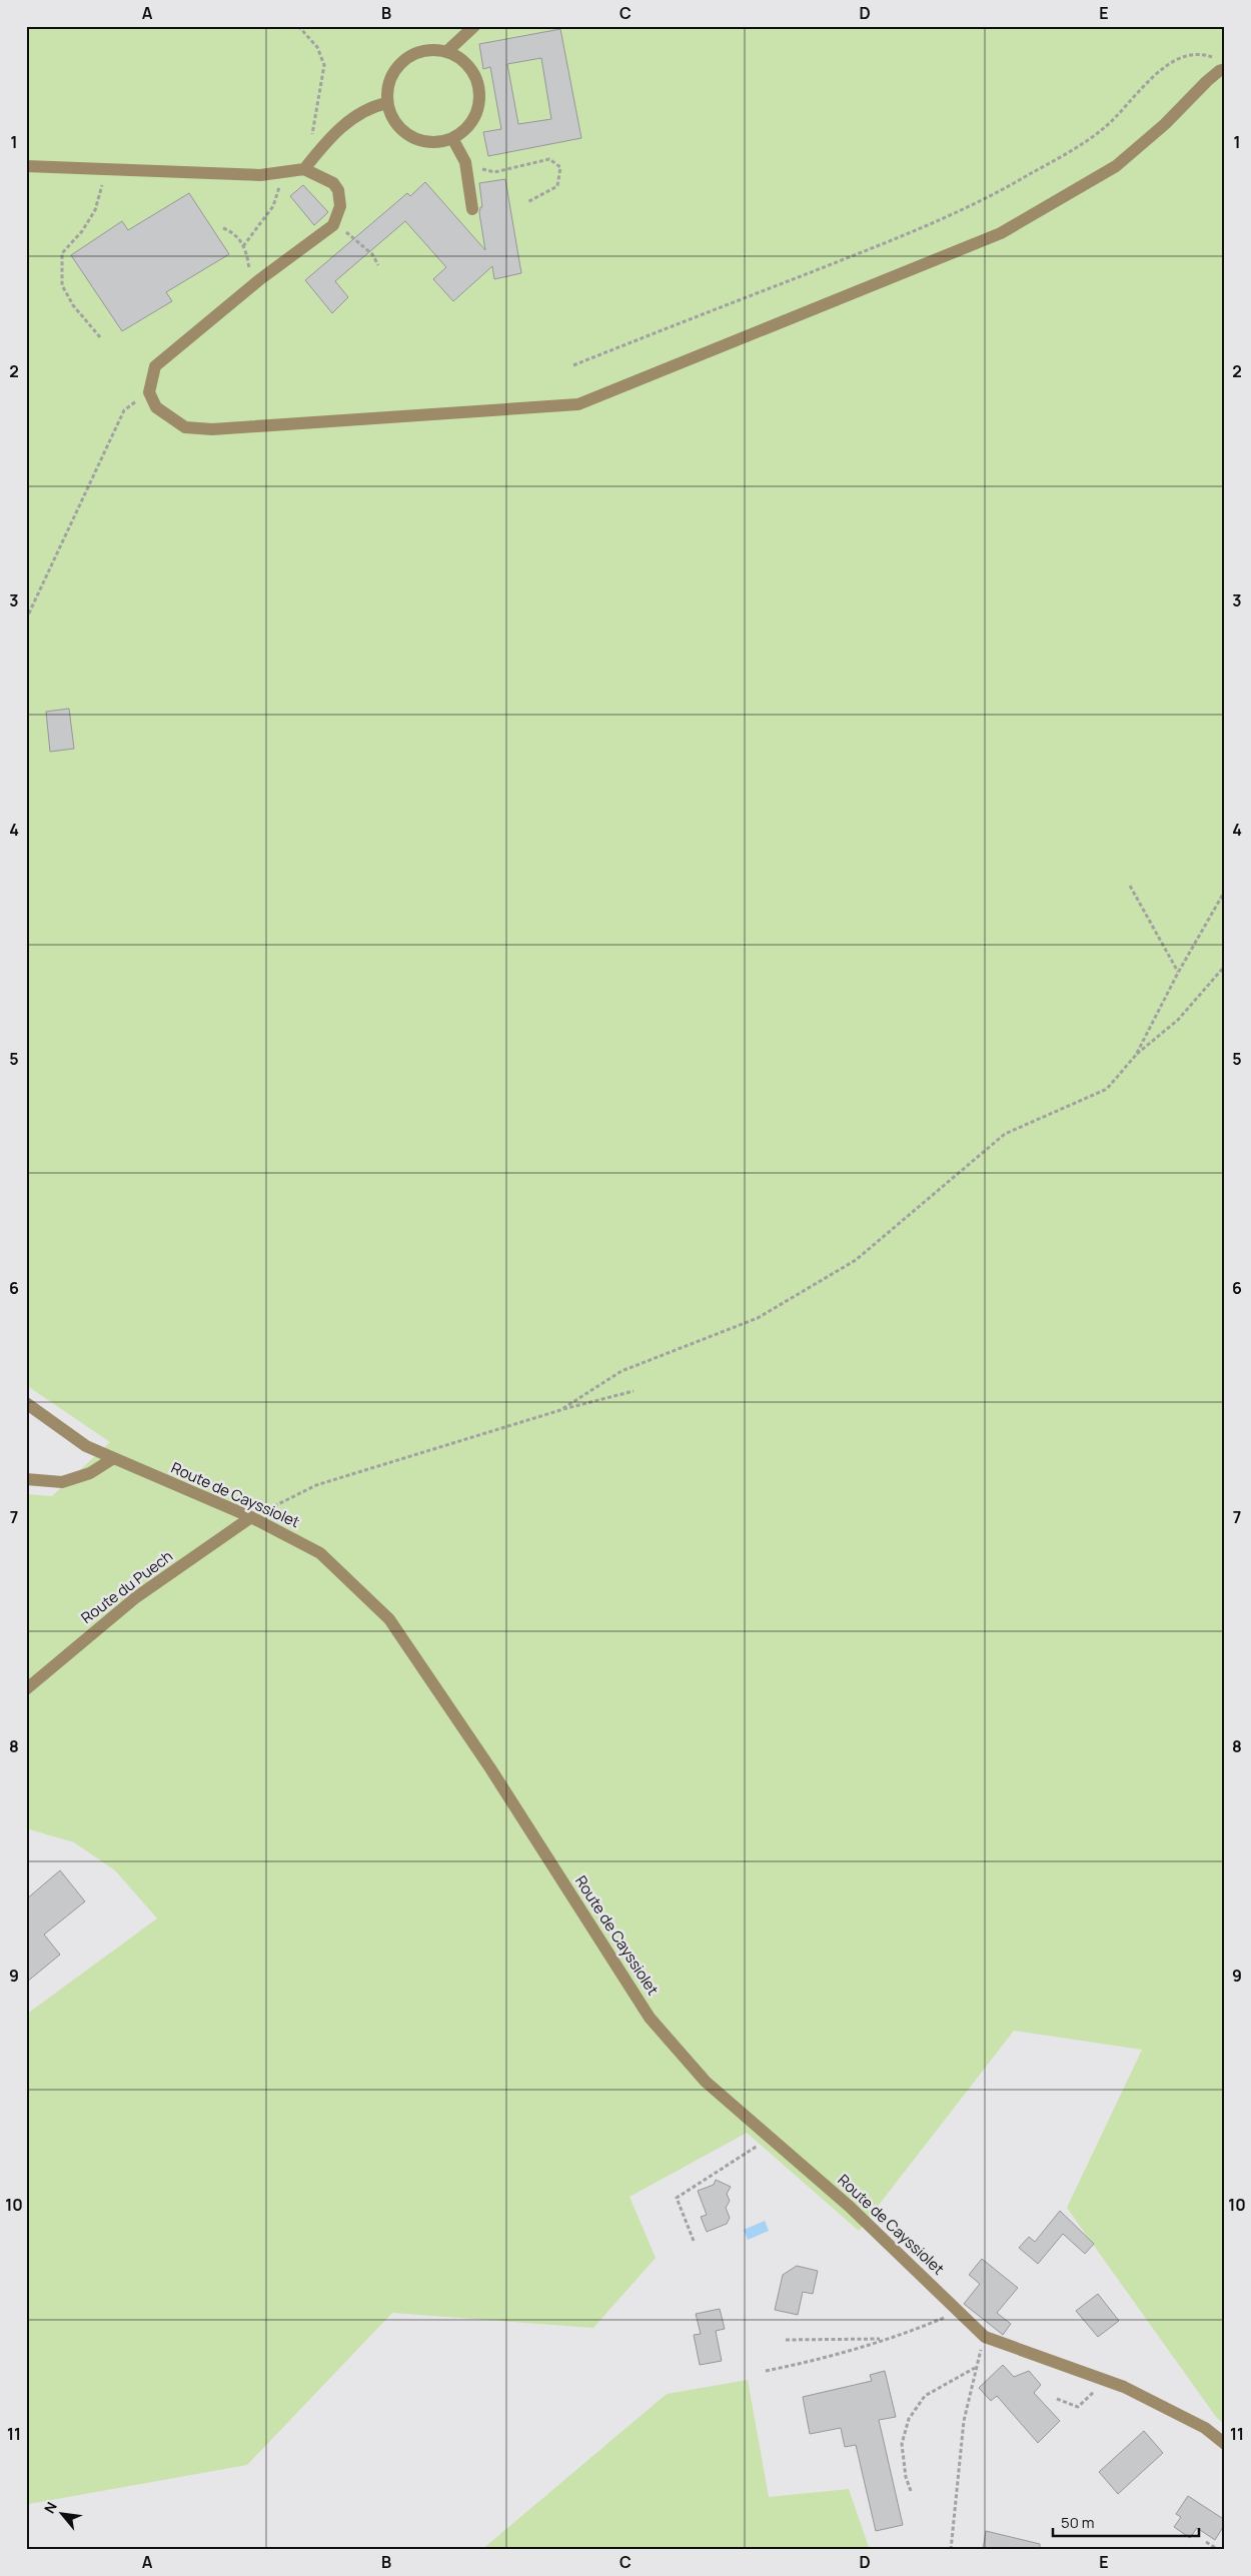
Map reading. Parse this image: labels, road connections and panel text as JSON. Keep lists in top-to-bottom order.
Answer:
{
  "streets": {
    "street": ["Route de Cayssiolet", "Route du Puech"]
  },
  "crossings": [
    ["Route de Cayssiolet", "Route du Puech"]
  ],
  "scale_bar": "50 m",
  "north": "top left",
  "grid": {
    "columns": [
      "A",
      "B",
      "C",
      "D",
      "E"
    ],
    "rows": [
      "1",
      "2",
      "3",
      "4",
      "5",
      "6",
      "7",
      "8",
      "9",
      "10",
      "11"
    ]
  }
}
